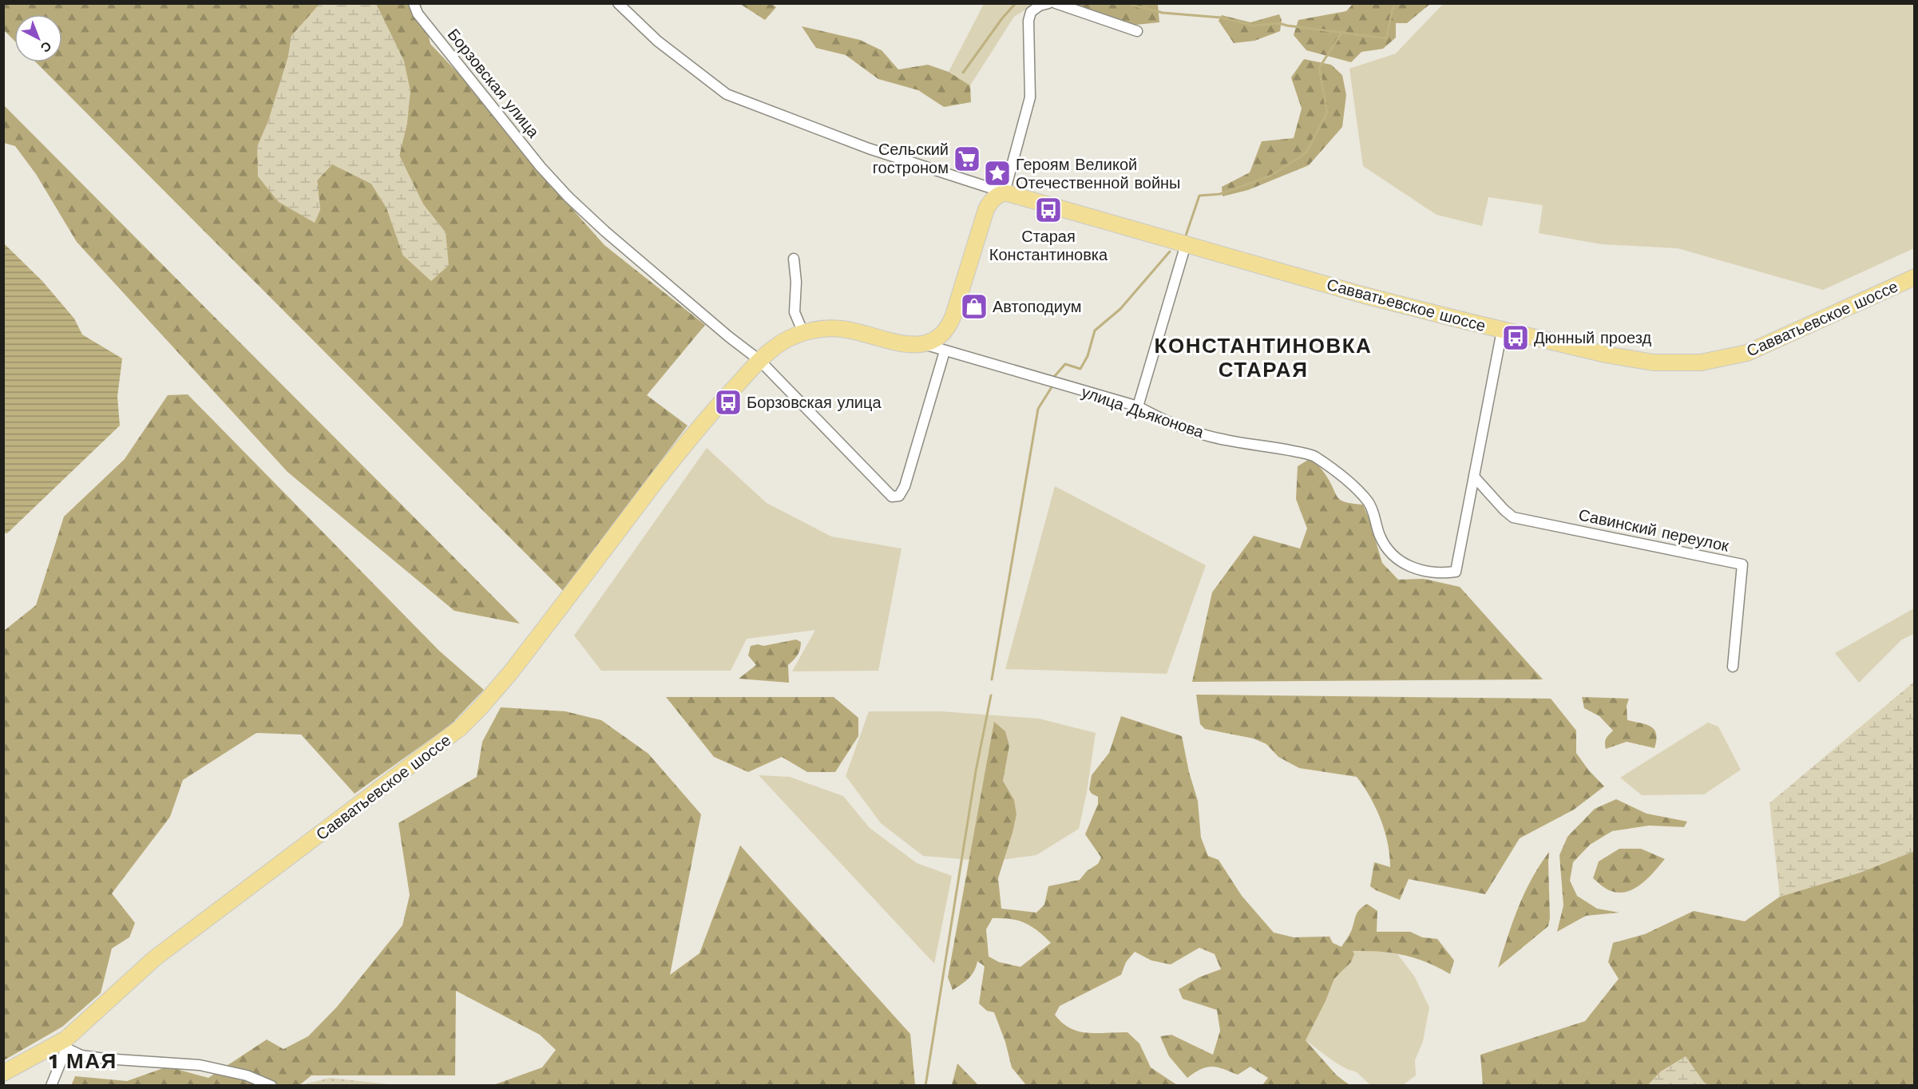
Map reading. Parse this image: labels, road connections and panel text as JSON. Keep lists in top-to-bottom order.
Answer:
{
  "streets": {
    "main road": ["Савватьевское шоссе", "улица Дьяконова"],
    "street": ["Борзовская улица", "Савинский переулок"]
  },
  "crossings": [
    ["Борзовская улица", "Савватьевское шоссе"],
    ["Борзовская улица", "улица Дьяконова"],
    ["Савватьевское шоссе", "улица Дьяконова"],
    ["улица Дьяконова", "Савинский переулок"]
  ],
  "districts": ["КОНСТАНТИНОВКА СТАРАЯ", "1 МАЯ"],
  "places": {
    "supermarket": ["Сельский гостроном"],
    "place": ["Героям Великой Отечественной войны"],
    "bus stop": ["Старая Константиновка", "Дюнный проезд", "Борзовская улица"],
    "shop": ["Автоподиум"]
  },
  "north": "bottom right"
}
